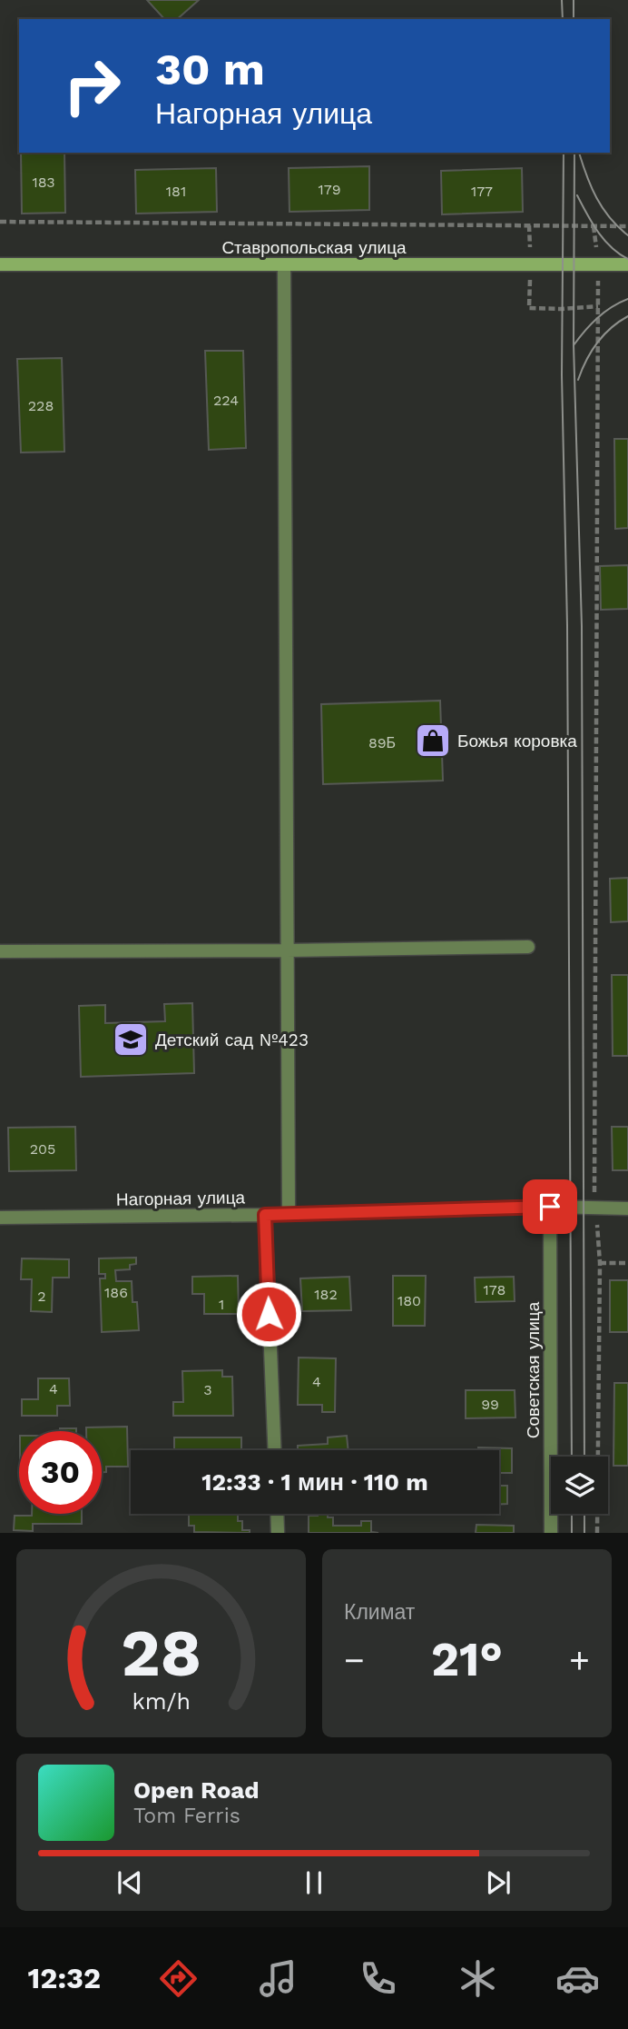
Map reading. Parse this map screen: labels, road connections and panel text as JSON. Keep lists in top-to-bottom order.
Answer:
{
  "streets": {
    "street": ["Ставропольская улица", "Нагорная улица", "Советская улица"]
  },
  "crossings": [
    ["Нагорная улица", "Советская улица"]
  ],
  "places": {
    "shop": ["Божья коровка"],
    "school or university": ["Детский сад №423"]
  },
  "house_numbers": [
    "183",
    "179",
    "181",
    "177",
    "224",
    "228",
    "89Б",
    "205",
    "178",
    "186",
    "182",
    "2",
    "180",
    "1",
    "4",
    "4",
    "3",
    "99"
  ],
  "page": {
    "turn": ["30 m", "Нагорная улица"],
    "limit": "30",
    "trip": "12:33 · 1 мин · 110 m",
    "tile": "Климат",
    "heat": ["−", "21°", "+"],
    "song": ["Open Road", "Tom Ferris"],
    "tabs": "12:32",
    "gauge": ["28", "km/h"]
  }
}
